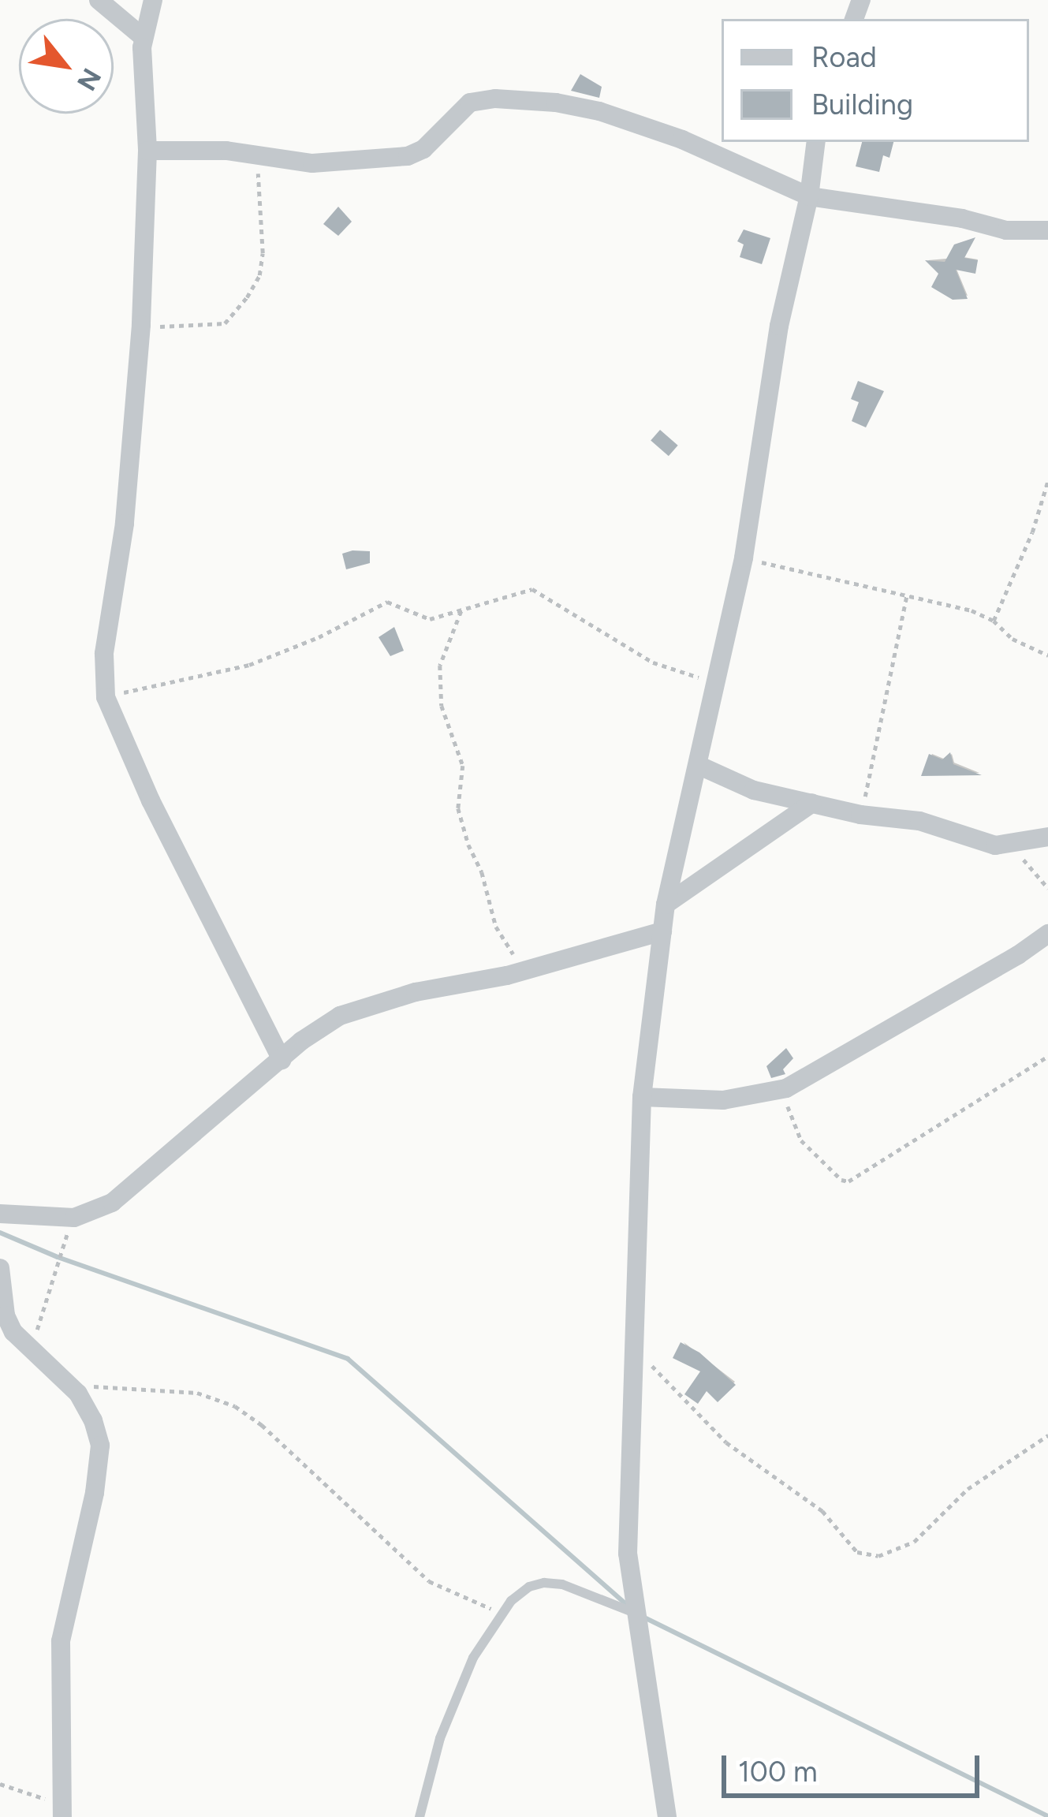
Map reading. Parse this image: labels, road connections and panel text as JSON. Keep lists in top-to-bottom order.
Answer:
{
  "legend": ["Road", "Building"],
  "scale_bar": "100 m",
  "north": "bottom right"
}
